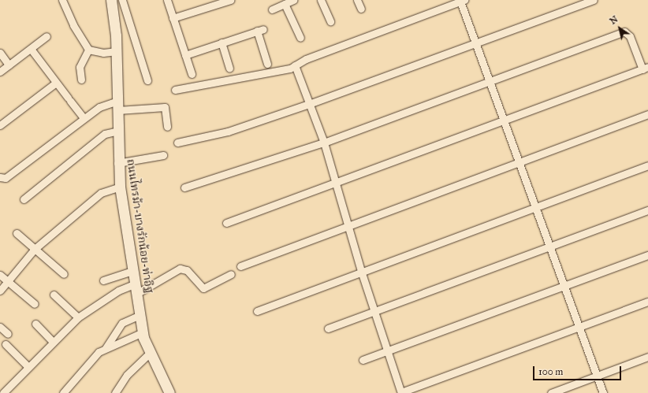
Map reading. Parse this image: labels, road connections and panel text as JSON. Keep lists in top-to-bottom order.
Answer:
{
  "streets": {
    "street": ["ถนนไทรม้า-บางรักน้อย-ท่าอิฐ"]
  },
  "scale_bar": "100 m",
  "north": "top left"
}
